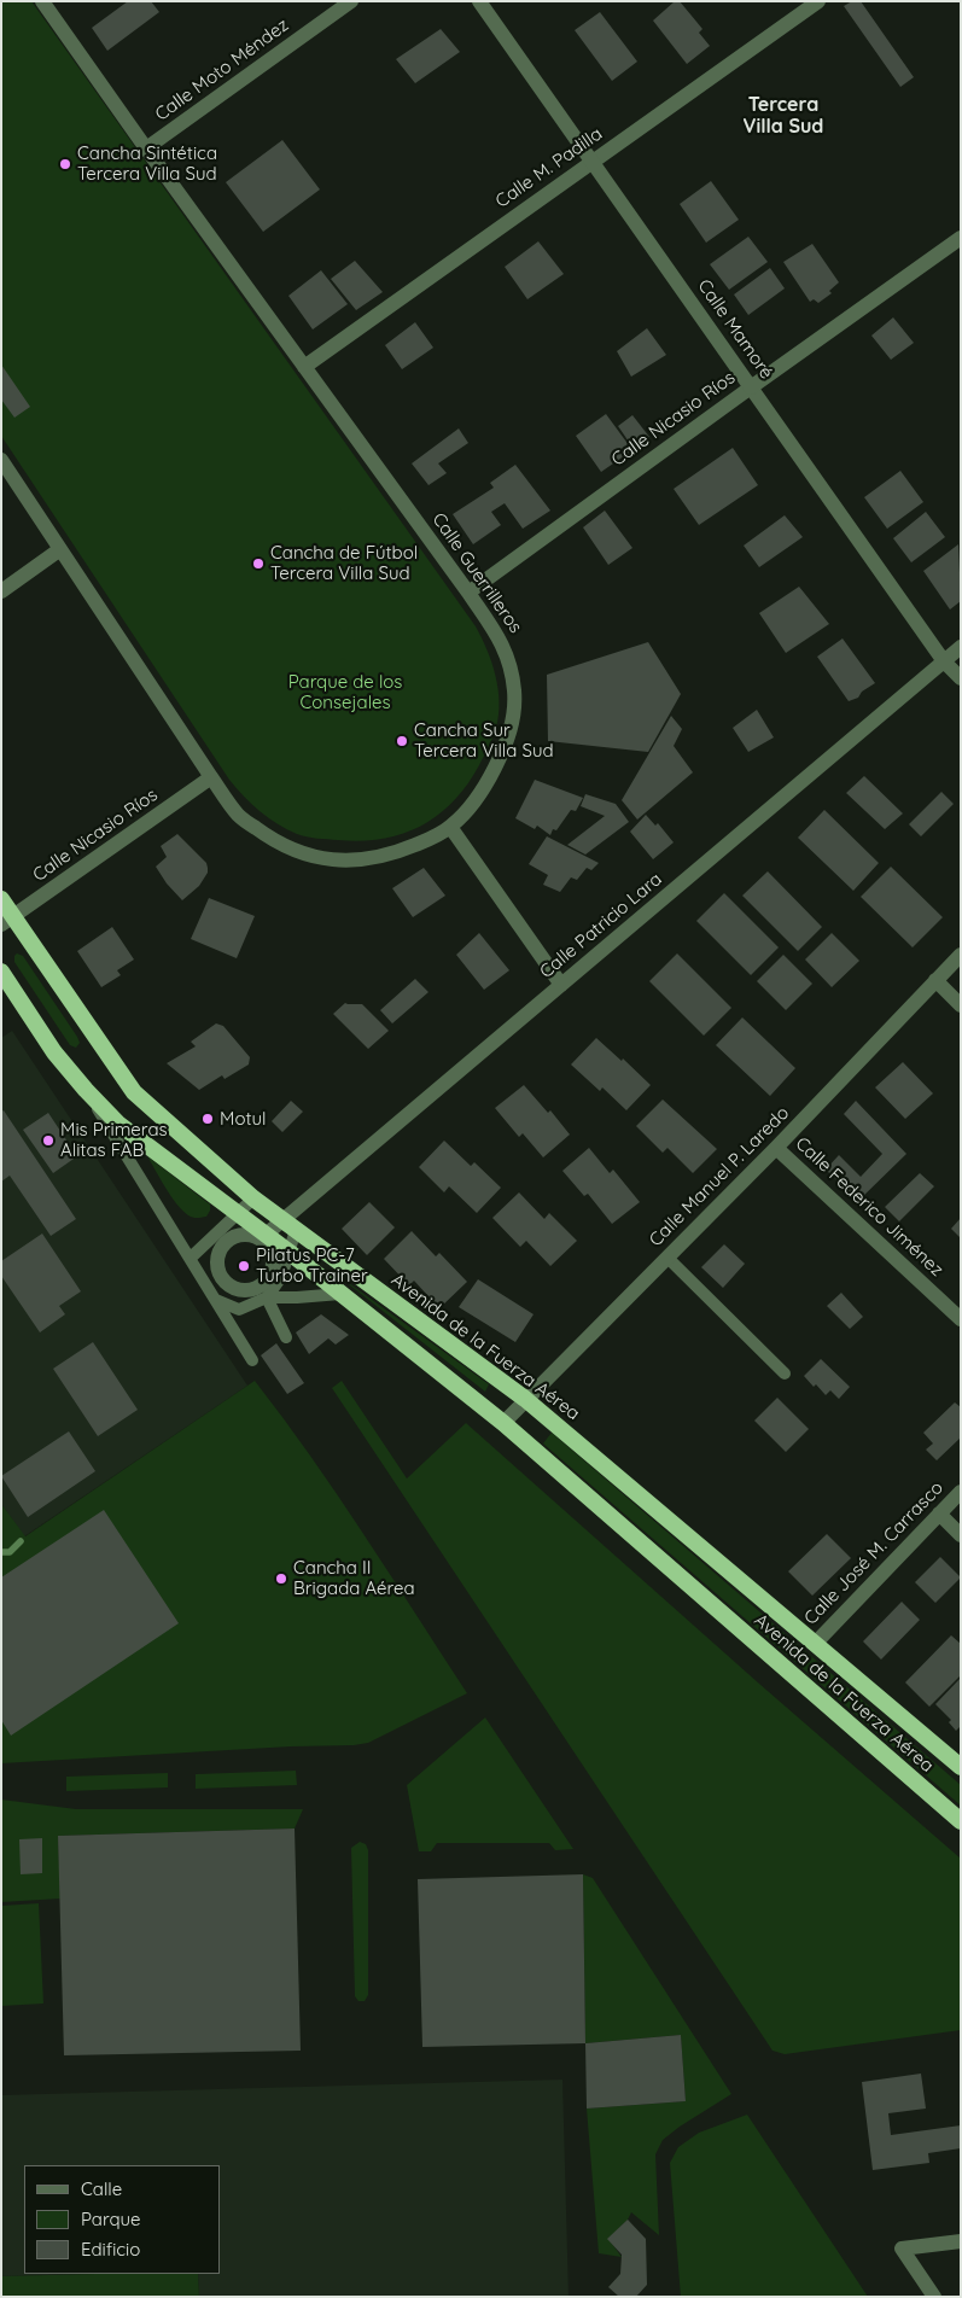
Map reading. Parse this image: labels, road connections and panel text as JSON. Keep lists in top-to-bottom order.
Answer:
{
  "streets": {
    "highway": ["Avenida de la Fuerza Aérea"],
    "street": [
      "Calle Moto Méndez",
      "Calle M. Padilla",
      "Calle Mamoré",
      "Calle Nicasio Ríos",
      "Calle Guerrilleros",
      "Calle Patricio Lara",
      "Calle Manuel P. Laredo",
      "Calle Federico Jiménez",
      "Calle José M. Carrasco"
    ]
  },
  "crossings": [
    ["Calle Moto Méndez", "Calle Guerrilleros"],
    ["Calle M. Padilla", "Calle Mamoré"],
    ["Calle M. Padilla", "Calle Guerrilleros"],
    ["Calle Mamoré", "Calle Nicasio Ríos"],
    ["Calle Mamoré", "Calle Patricio Lara"],
    ["Calle Nicasio Ríos", "Calle Guerrilleros"],
    ["Calle Nicasio Ríos", "Avenida de la Fuerza Aérea"],
    ["Calle Patricio Lara", "Avenida de la Fuerza Aérea"],
    ["Calle Manuel P. Laredo", "Calle Federico Jiménez"],
    ["Calle Manuel P. Laredo", "Avenida de la Fuerza Aérea"],
    ["Avenida de la Fuerza Aérea", "Calle José M. Carrasco"]
  ],
  "districts": ["Tercera Villa Sud"],
  "parks": ["Parque de los Consejales"],
  "places": [
    "Cancha Sintética Tercera Villa Sud",
    "Cancha de Fútbol Tercera Villa Sud",
    "Cancha Sur Tercera Villa Sud",
    "Motul",
    "Mis Primeras Alitas FAB",
    "Pilatus PC-7 Turbo Trainer",
    "Cancha II Brigada Aérea"
  ],
  "legend": ["Calle", "Parque", "Edificio"]
}
